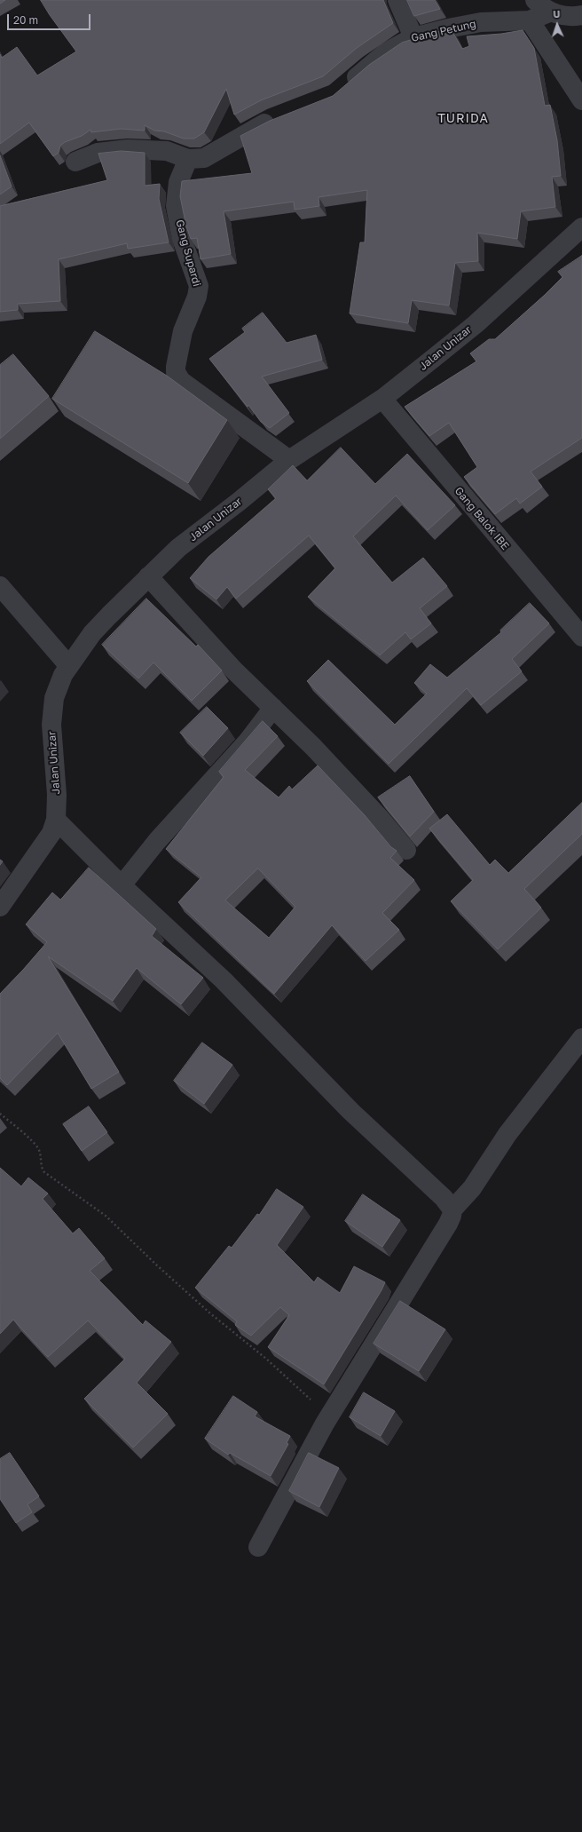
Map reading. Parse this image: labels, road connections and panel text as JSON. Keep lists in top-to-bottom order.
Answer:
{
  "streets": {
    "street": [
      "Gang Petung",
      "Gang Supardi",
      "Jalan Unizar",
      "Gang Balok IBE"
    ]
  },
  "crossings": [
    ["Gang Supardi", "Jalan Unizar"],
    ["Jalan Unizar", "Gang Balok IBE"]
  ],
  "districts": ["TURIDA"],
  "scale_bar": "20 m",
  "north": "top"
}
